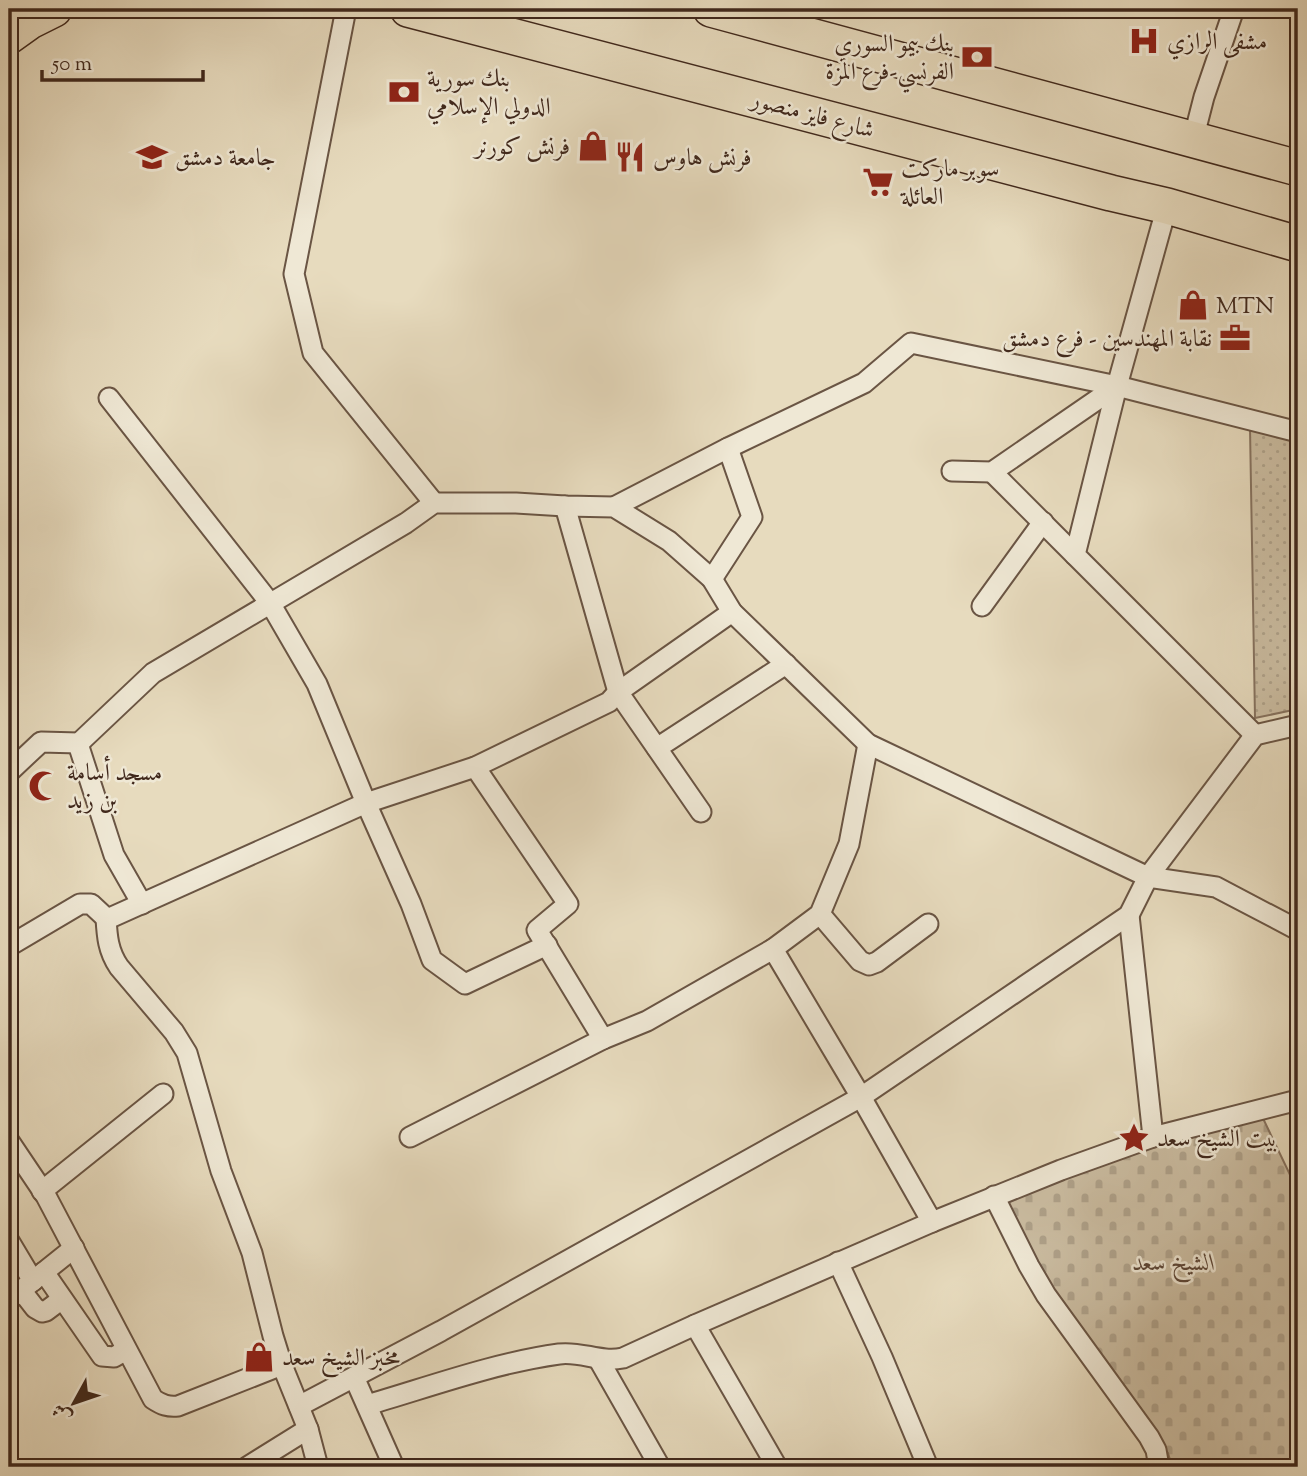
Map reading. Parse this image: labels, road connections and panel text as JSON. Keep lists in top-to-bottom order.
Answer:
{
  "streets": {
    "highway": ["شارع فايز منصور"]
  },
  "parks": ["الشيخ سعد"],
  "places": {
    "hospital": ["مشفى الرازي"],
    "bank": ["بنك بيمو السوري الفرنسي-فرع المزة", "بنك سورية الدولي الإسلامي"],
    "shop": ["فرنش كورنر", "MTN", "مخبز الشيخ سعد"],
    "school or university": ["جامعة دمشق"],
    "restaurant": ["فرنش هاوس"],
    "supermarket": ["سوبر ماركت العائلة"],
    "office": ["نقابة المهندسين - فرع دمشق"],
    "mosque": ["مسجد أسامة بن زيد"],
    "place": ["بيت الشيخ سعد"]
  },
  "scale_bar": "50 m",
  "north": "bottom left"
}
